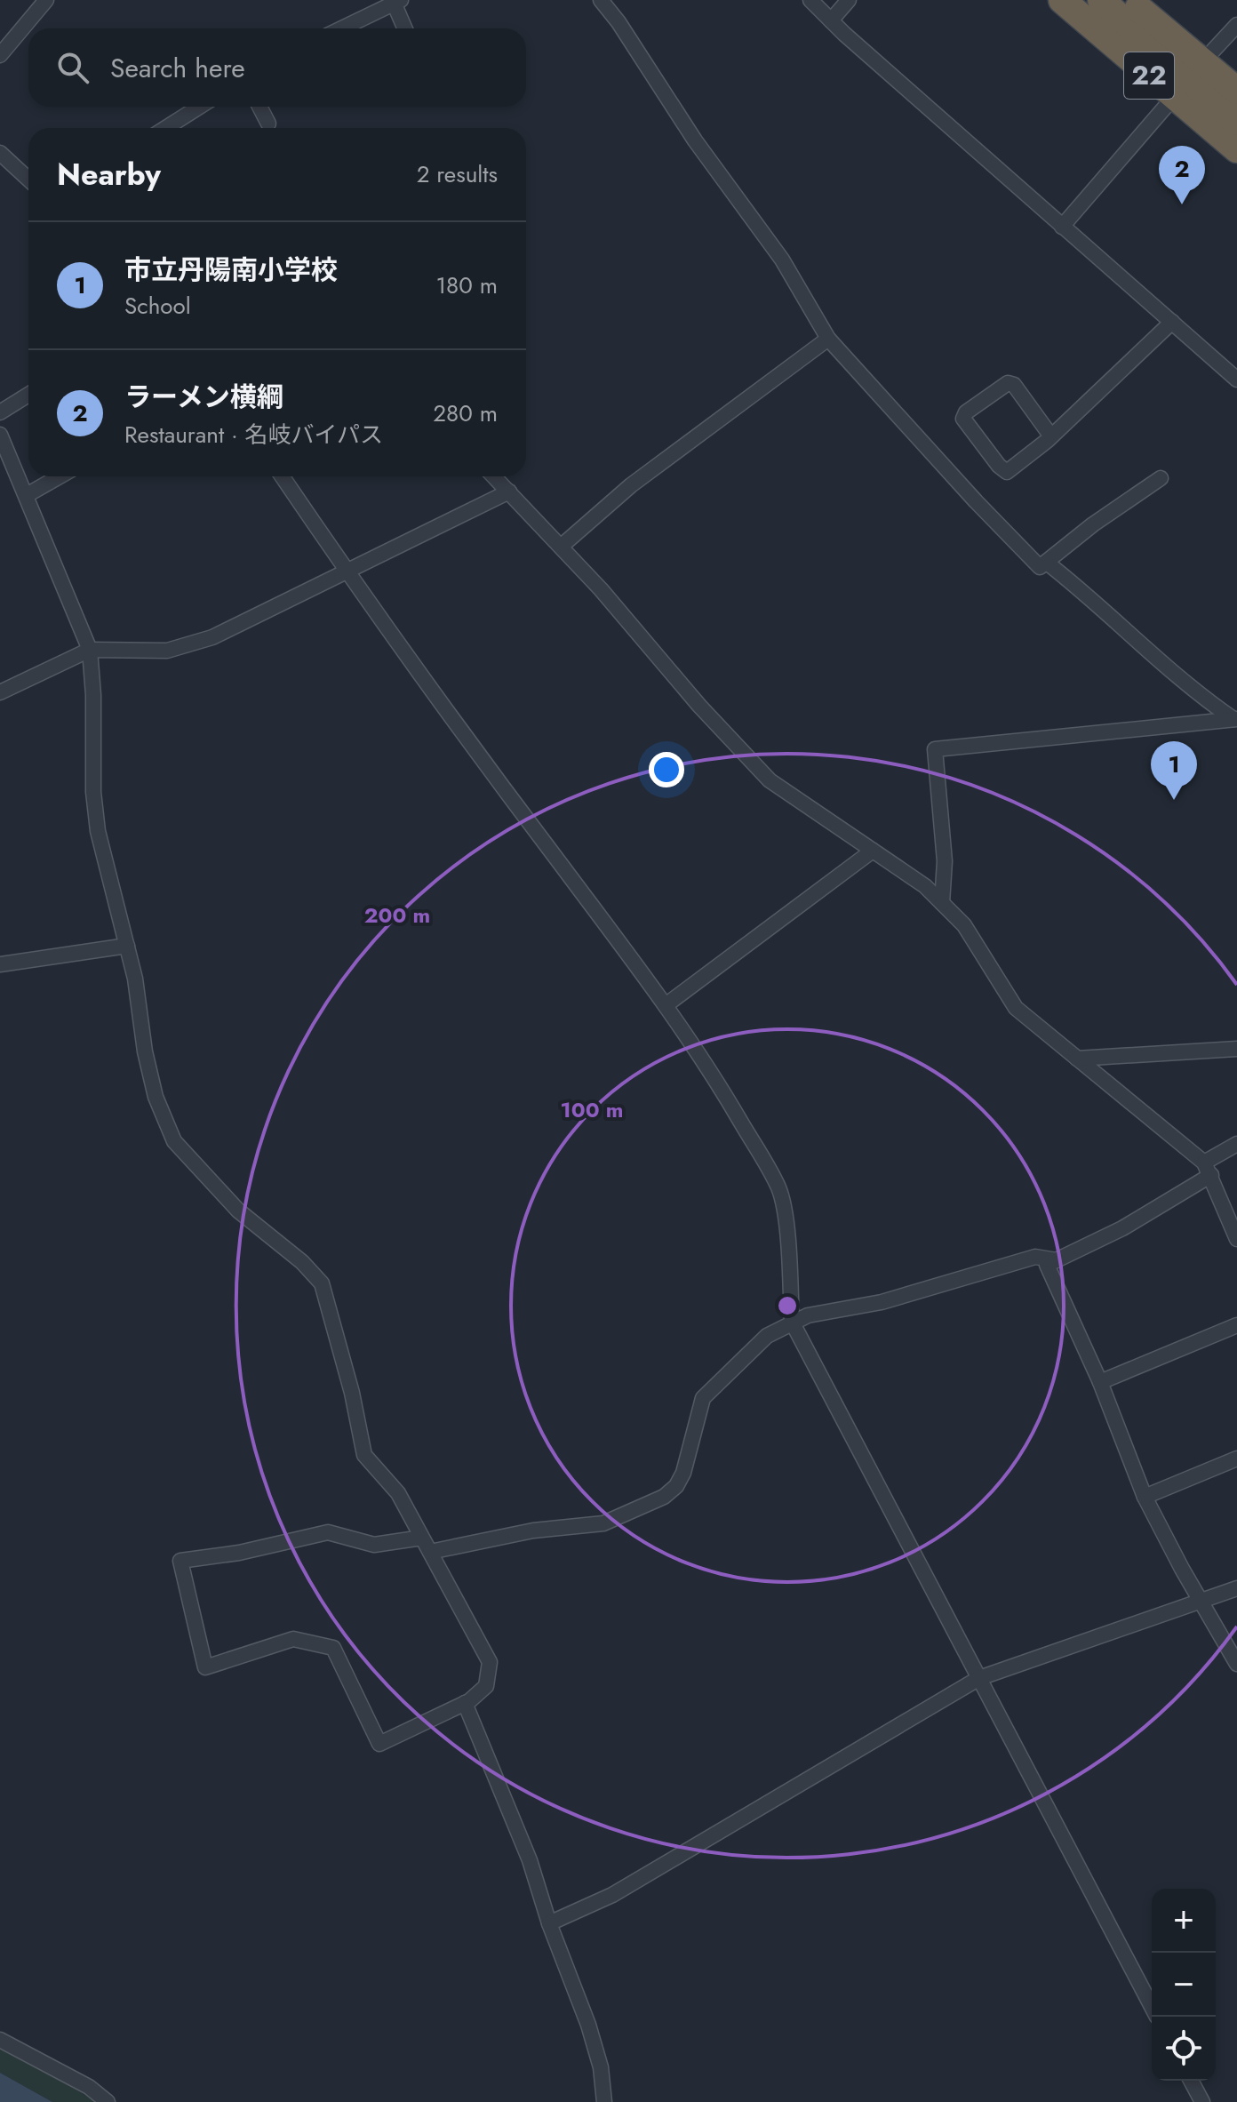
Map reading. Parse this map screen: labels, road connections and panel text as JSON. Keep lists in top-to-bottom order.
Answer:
{
  "streets": {
    "highway": ["22"]
  },
  "page": {
    "search": "Search here",
    "heading": ["Nearby", "2 results"],
    "pins": ["2", "1"],
    "list": [
      {
        "mark": "1",
        "name": "市立丹陽南小学校",
        "note": "School",
        "value": "180 m"
      },
      {
        "mark": "2",
        "name": "ラーメン横綱",
        "note": "Restaurant · 名岐バイパス",
        "value": "280 m"
      }
    ],
    "map_buttons": ["+", "−"]
  },
  "rings": ["200 m", "100 m"]
}
